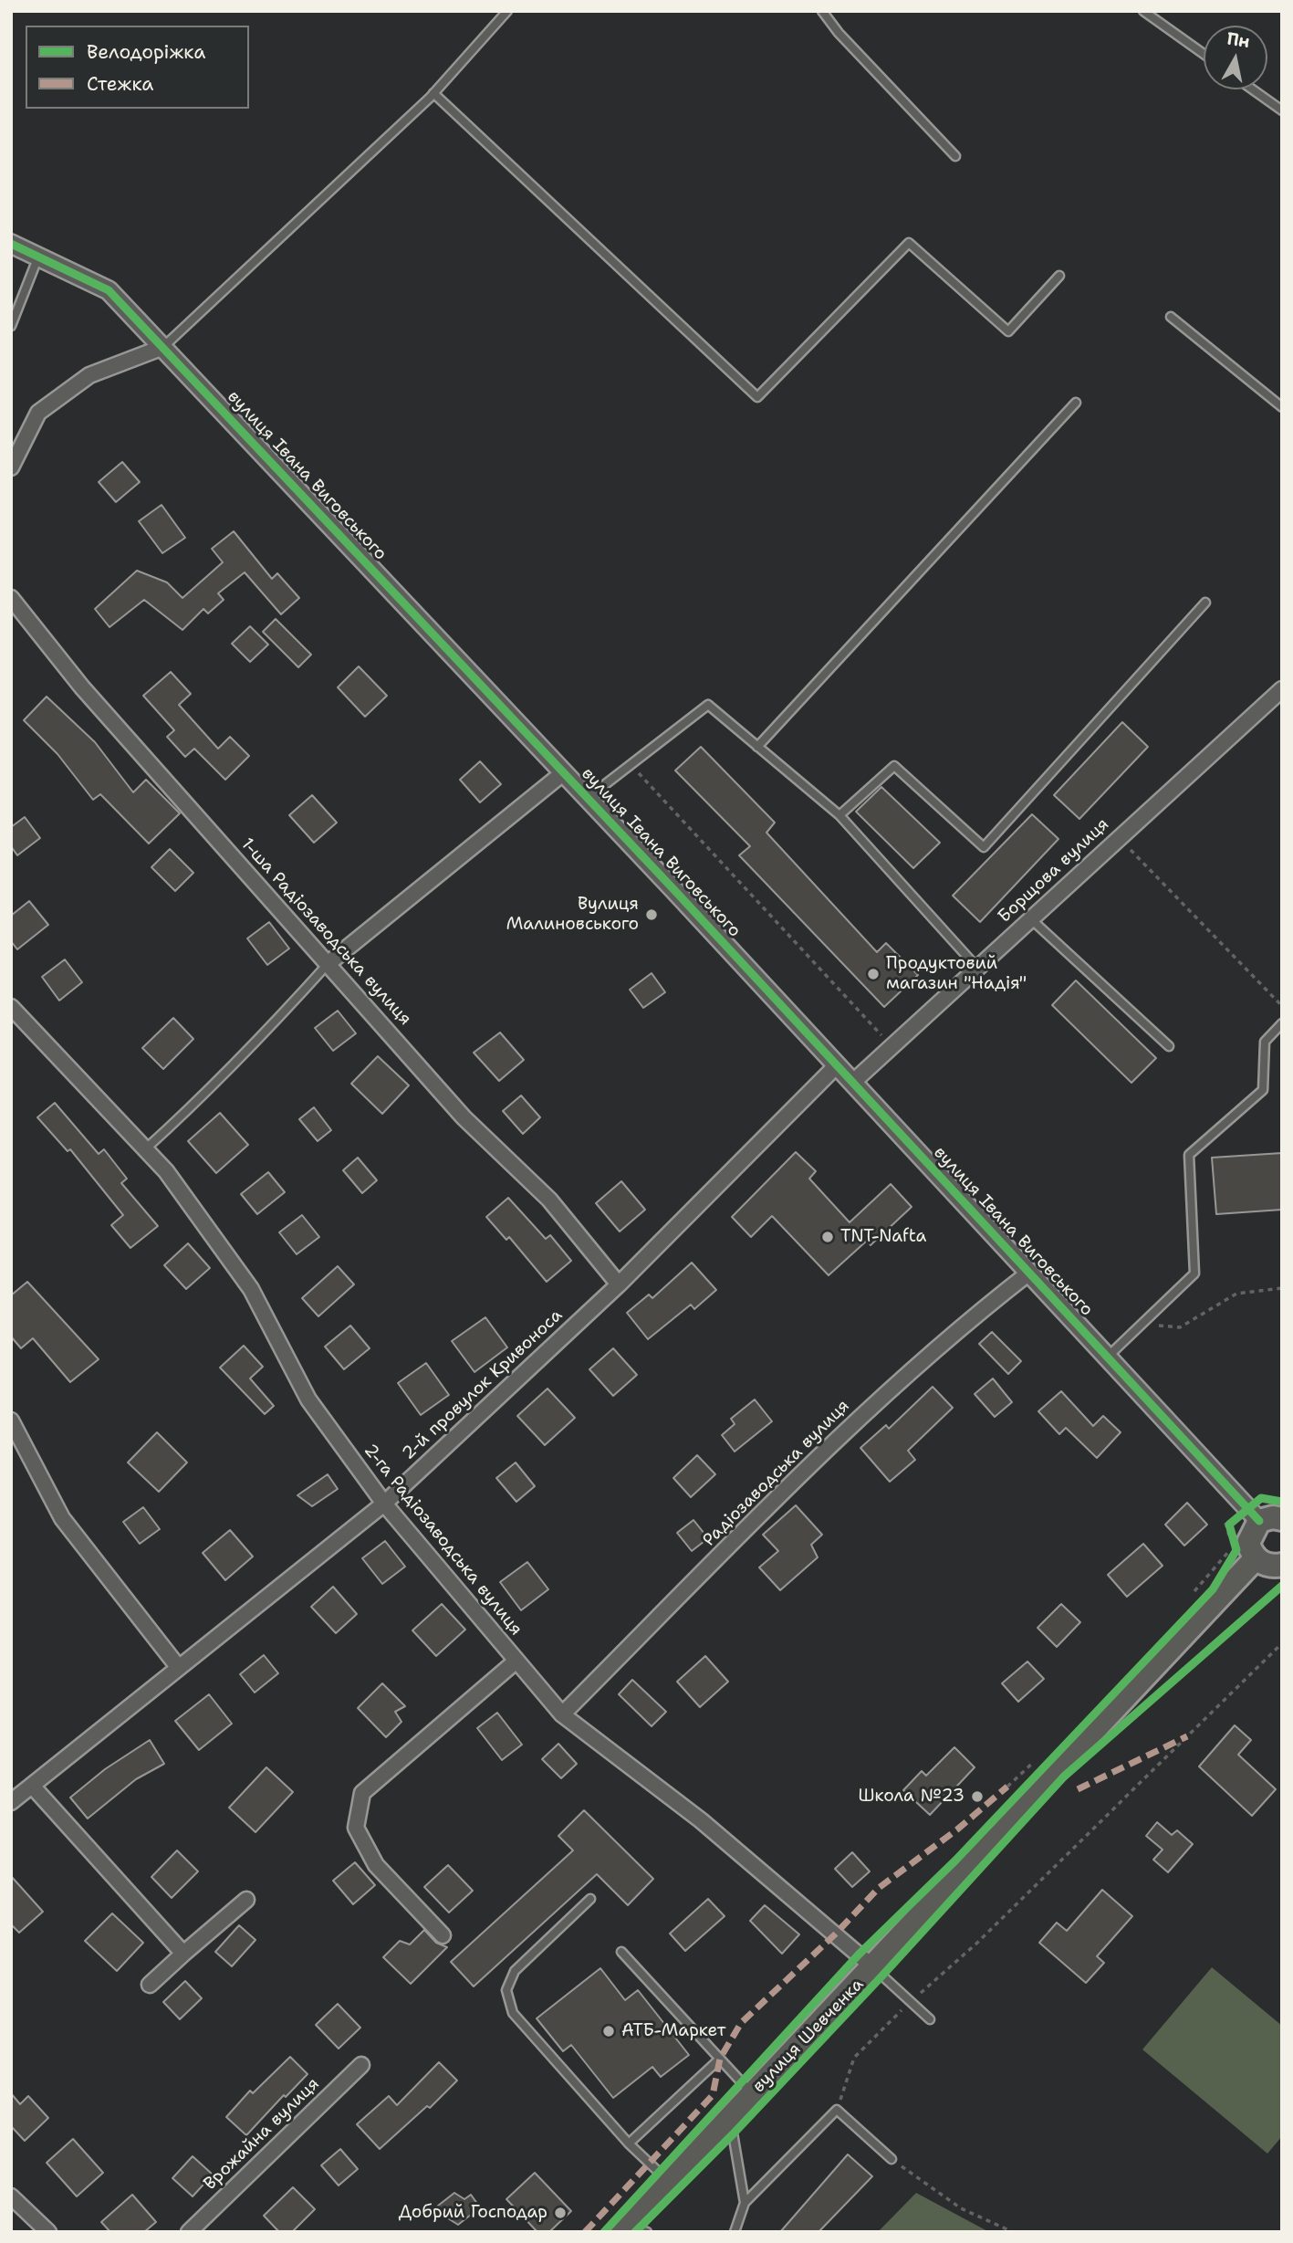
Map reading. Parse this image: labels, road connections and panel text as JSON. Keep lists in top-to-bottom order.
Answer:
{
  "streets": {
    "main road": ["вулиця Шевченка"],
    "street": [
      "вулиця Івана Виговського",
      "Борщова вулиця",
      "1-ша Радіозаводська вулиця",
      "2-й провулок Кривоноса",
      "Радіозаводська вулиця",
      "2-га Радіозаводська вулиця",
      "Врожайна вулиця"
    ]
  },
  "crossings": [
    ["вулиця Івана Виговського", "Борщова вулиця"],
    ["вулиця Івана Виговського", "2-й провулок Кривоноса"],
    ["вулиця Івана Виговського", "Радіозаводська вулиця"],
    ["1-ша Радіозаводська вулиця", "2-й провулок Кривоноса"],
    ["2-й провулок Кривоноса", "2-га Радіозаводська вулиця"],
    ["Радіозаводська вулиця", "2-га Радіозаводська вулиця"],
    ["2-га Радіозаводська вулиця", "вулиця Шевченка"]
  ],
  "places": [
    "Вулиця Малиновського",
    "Продуктовий магазин \"Надія\"",
    "TNT-Nafta",
    "Школа №23",
    "АТБ-Маркет",
    "Добрий Господар"
  ],
  "legend": ["Велодоріжка", "Стежка"],
  "north": "top"
}
